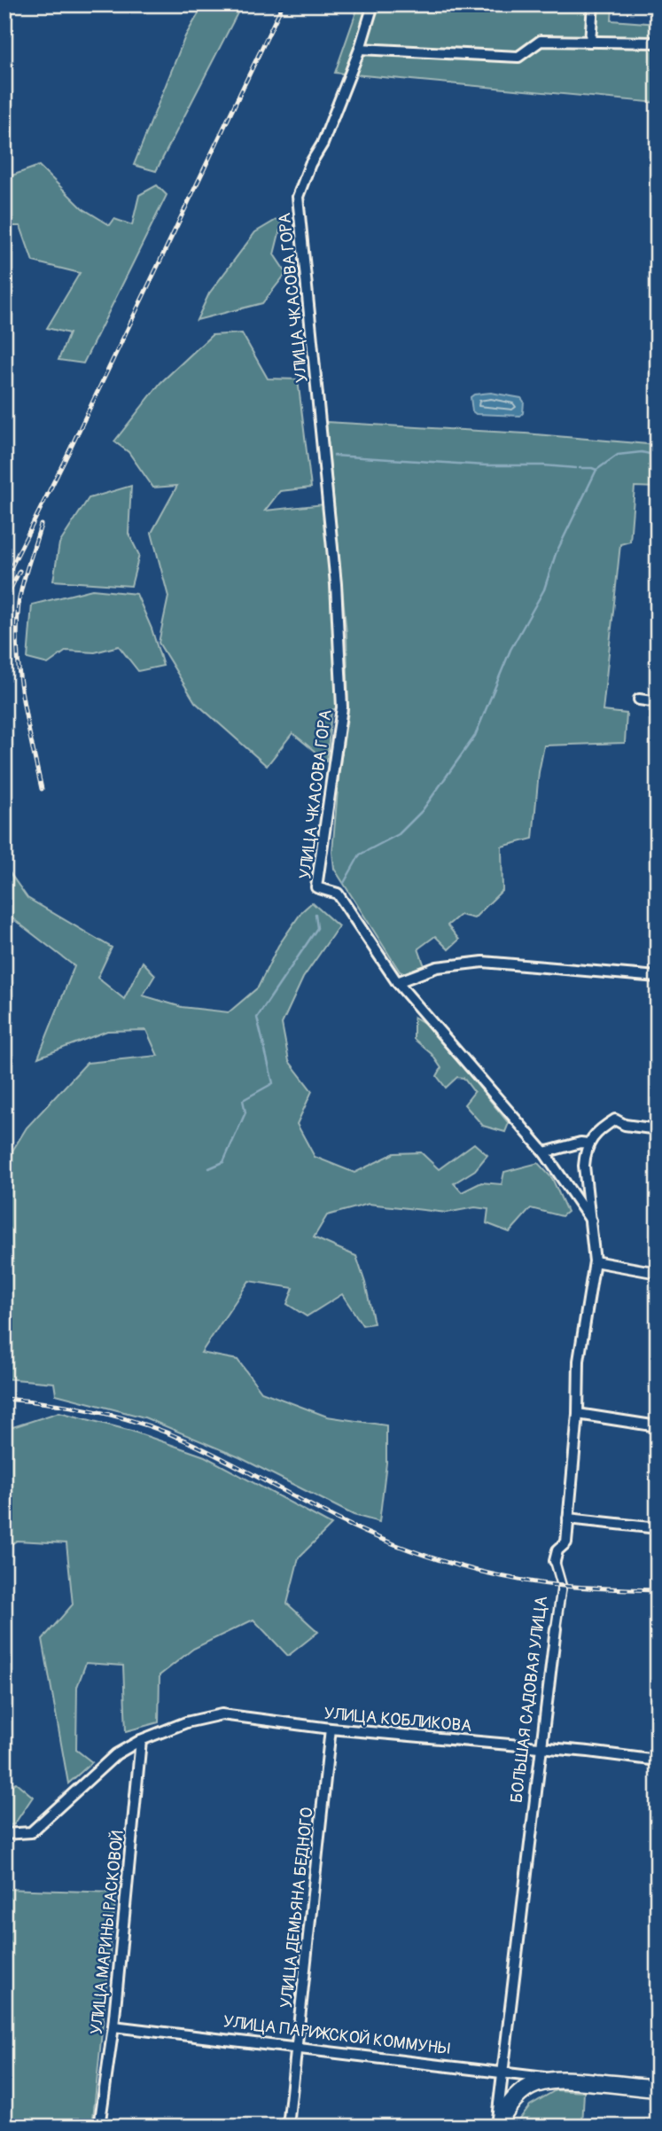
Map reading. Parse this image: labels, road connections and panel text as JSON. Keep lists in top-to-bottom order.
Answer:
{
  "streets": {
    "highway": ["БОЛЬШАЯ САДОВАЯ УЛИЦА", "УЛИЦА ПАРИЖСКОЙ КОММУНЫ"],
    "street": [
      "УЛИЦА ЧКАСОВА ГОРА",
      "УЛИЦА КОБЛИКОВА",
      "УЛИЦА ДЕМЬЯНА БЕДНОГО",
      "УЛИЦА МАРИНЫ РАСКОВОЙ"
    ]
  },
  "crossings": [
    ["УЛИЦА ЧКАСОВА ГОРА", "БОЛЬШАЯ САДОВАЯ УЛИЦА"],
    ["БОЛЬШАЯ САДОВАЯ УЛИЦА", "УЛИЦА КОБЛИКОВА"],
    ["БОЛЬШАЯ САДОВАЯ УЛИЦА", "УЛИЦА ПАРИЖСКОЙ КОММУНЫ"],
    ["УЛИЦА КОБЛИКОВА", "УЛИЦА ДЕМЬЯНА БЕДНОГО"],
    ["УЛИЦА КОБЛИКОВА", "УЛИЦА МАРИНЫ РАСКОВОЙ"],
    ["УЛИЦА ДЕМЬЯНА БЕДНОГО", "УЛИЦА ПАРИЖСКОЙ КОММУНЫ"],
    ["УЛИЦА МАРИНЫ РАСКОВОЙ", "УЛИЦА ПАРИЖСКОЙ КОММУНЫ"]
  ]
}
